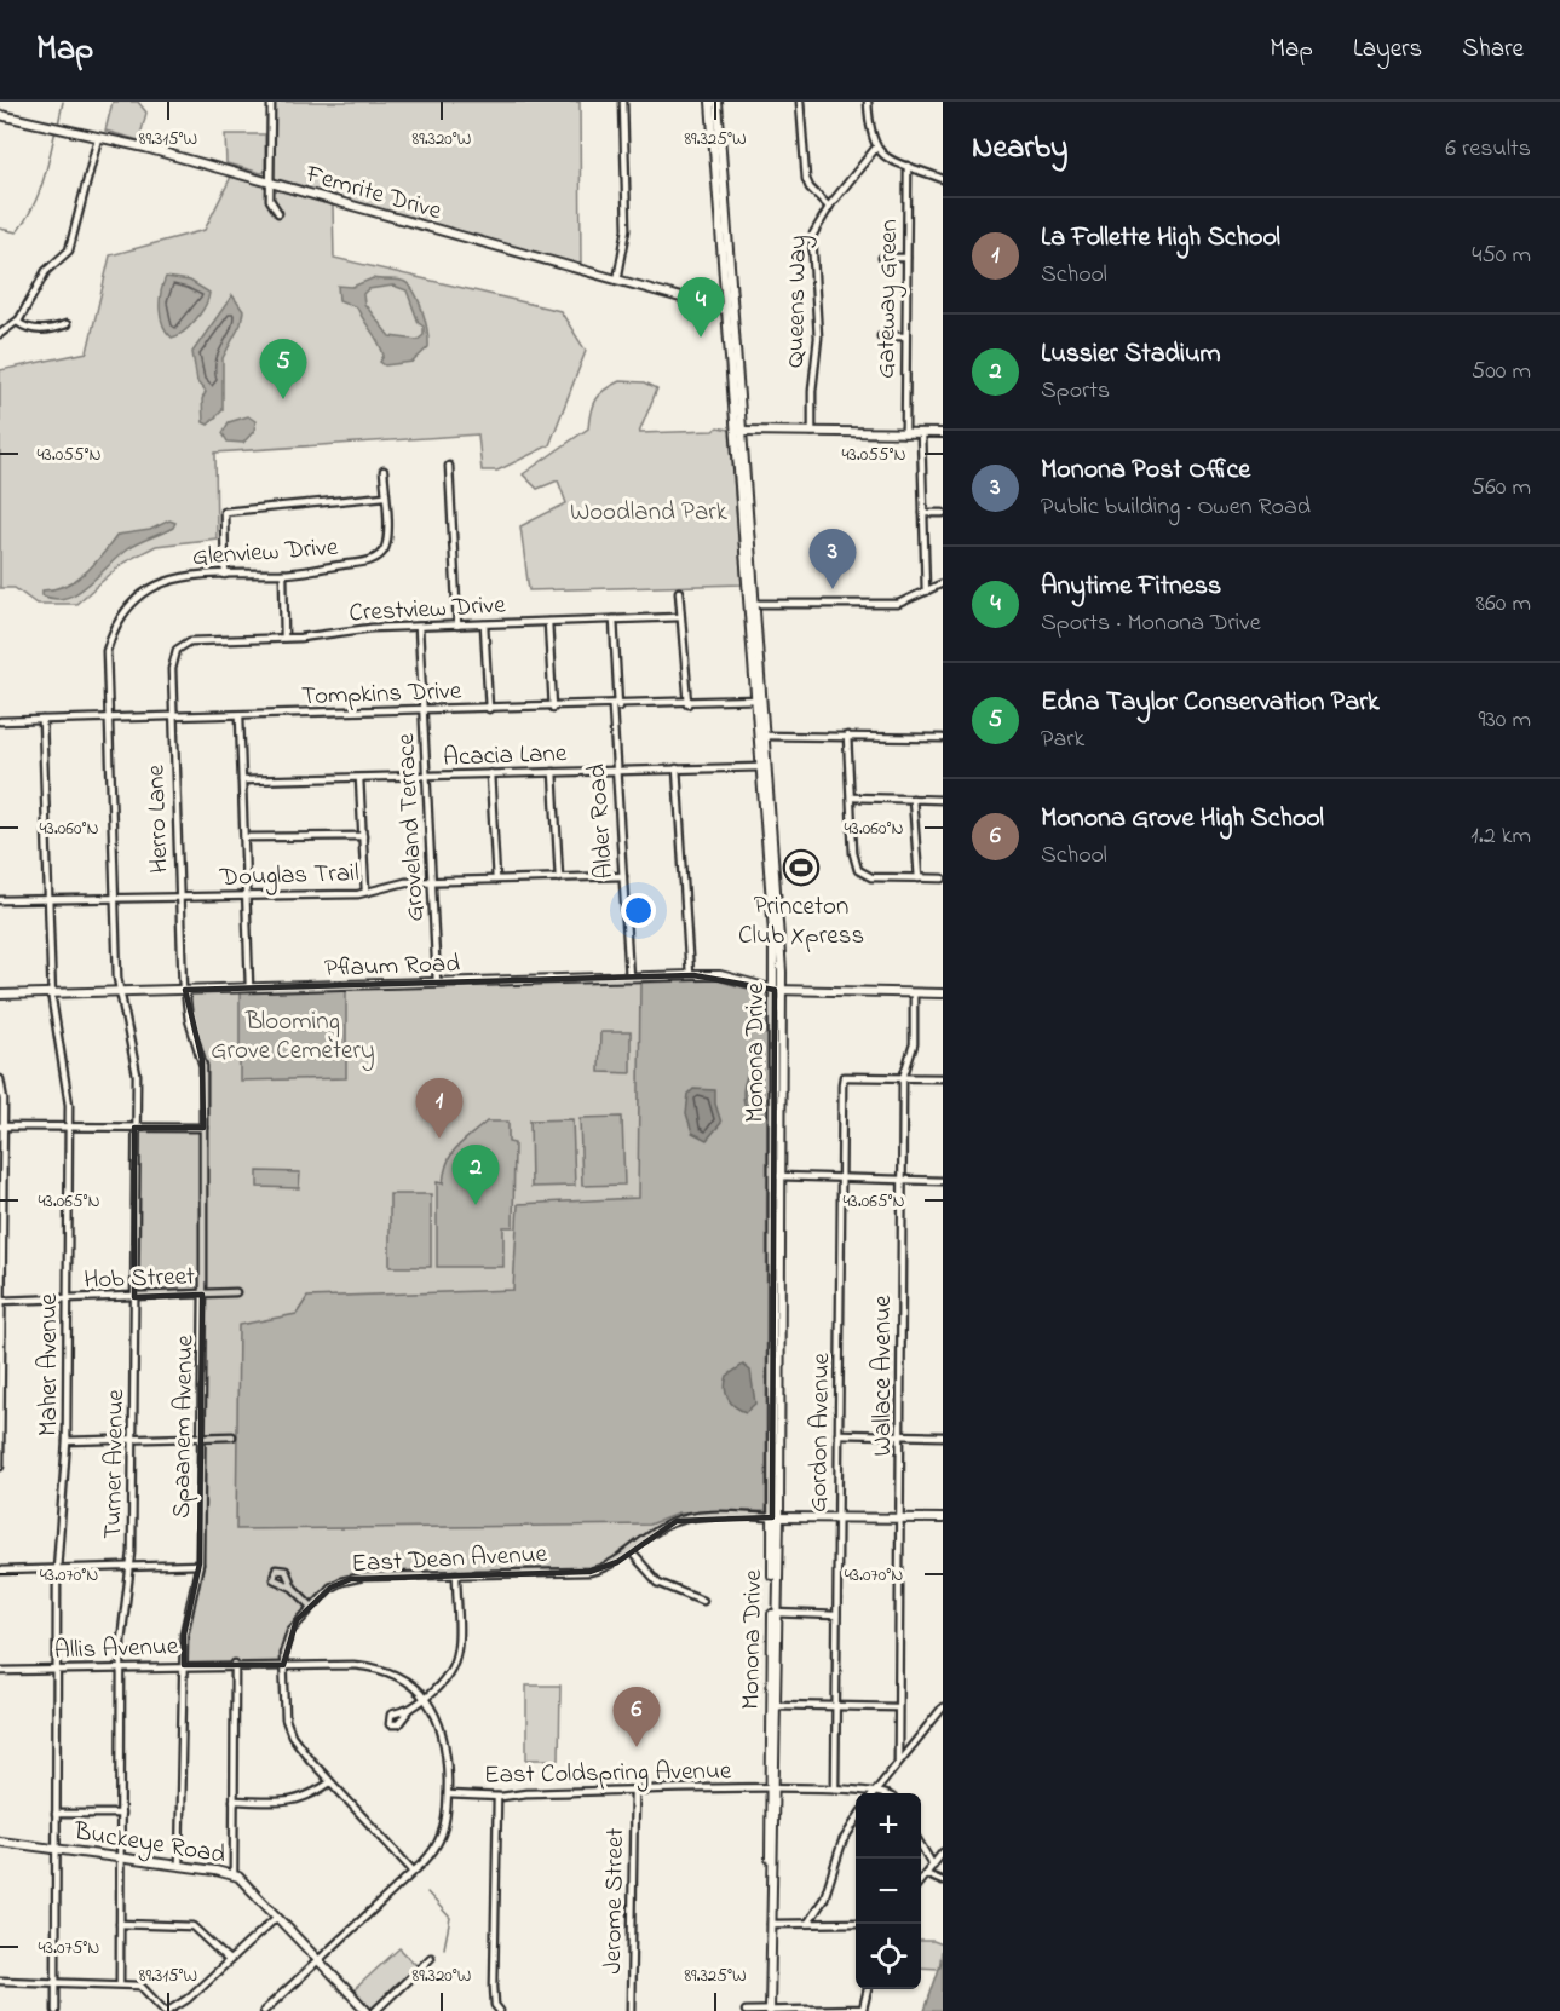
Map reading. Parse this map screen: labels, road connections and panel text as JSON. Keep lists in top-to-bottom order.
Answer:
{
  "streets": {
    "street": [
      "Femrite Drive",
      "Gateway Green",
      "Queens Way",
      "Glenview Drive",
      "Crestview Drive",
      "Tompkins Drive",
      "Acacia Lane",
      "Herro Lane",
      "Alder Road",
      "Groveland Terrace",
      "Douglas Trail",
      "Pflaum Road",
      "Monona Drive",
      "Hob Street",
      "Maher Avenue",
      "Wallace Avenue",
      "Spaanem Avenue",
      "Gordon Avenue",
      "Turner Avenue",
      "East Dean Avenue",
      "Allis Avenue",
      "East Coldspring Avenue",
      "Buckeye Road",
      "Jerome Street"
    ]
  },
  "crossings": [
    ["Femrite Drive", "Monona Drive"],
    ["Glenview Drive", "Turner Avenue"],
    ["Crestview Drive", "Herro Lane"],
    ["Crestview Drive", "Alder Road"],
    ["Crestview Drive", "Groveland Terrace"],
    ["Tompkins Drive", "Herro Lane"],
    ["Tompkins Drive", "Alder Road"],
    ["Tompkins Drive", "Groveland Terrace"],
    ["Tompkins Drive", "Monona Drive"],
    ["Tompkins Drive", "Maher Avenue"],
    ["Tompkins Drive", "Turner Avenue"],
    ["Acacia Lane", "Alder Road"],
    ["Acacia Lane", "Groveland Terrace"],
    ["Acacia Lane", "Monona Drive"],
    ["Herro Lane", "Douglas Trail"],
    ["Herro Lane", "Pflaum Road"],
    ["Herro Lane", "Spaanem Avenue"],
    ["Alder Road", "Douglas Trail"],
    ["Alder Road", "Pflaum Road"],
    ["Groveland Terrace", "Douglas Trail"],
    ["Groveland Terrace", "Pflaum Road"],
    ["Douglas Trail", "Maher Avenue"],
    ["Douglas Trail", "Turner Avenue"],
    ["Pflaum Road", "Monona Drive"],
    ["Pflaum Road", "Maher Avenue"],
    ["Pflaum Road", "Wallace Avenue"],
    ["Pflaum Road", "Spaanem Avenue"],
    ["Pflaum Road", "Turner Avenue"],
    ["Monona Drive", "East Dean Avenue"],
    ["Monona Drive", "East Coldspring Avenue"],
    ["Hob Street", "Maher Avenue"],
    ["Hob Street", "Spaanem Avenue"],
    ["Hob Street", "Turner Avenue"],
    ["Maher Avenue", "Allis Avenue"],
    ["Maher Avenue", "Buckeye Road"],
    ["Wallace Avenue", "Gordon Avenue"],
    ["Spaanem Avenue", "Allis Avenue"],
    ["Spaanem Avenue", "Buckeye Road"],
    ["Gordon Avenue", "East Coldspring Avenue"],
    ["Turner Avenue", "Allis Avenue"],
    ["Turner Avenue", "Buckeye Road"],
    ["East Dean Avenue", "Allis Avenue"],
    ["East Coldspring Avenue", "Jerome Street"]
  ],
  "parks": ["Woodland Park", "Blooming Grove Cemetery"],
  "places": {
    "sports": ["Princeton Club Xpress"]
  },
  "page": {
    "header": "Map",
    "nav": ["Map", "Layers", "Share"],
    "heading": ["Nearby", "6 results"],
    "list": [
      {
        "mark": "1",
        "name": "La Follette High School",
        "note": "School",
        "value": "450 m"
      },
      {
        "mark": "2",
        "name": "Lussier Stadium",
        "note": "Sports",
        "value": "500 m"
      },
      {
        "mark": "3",
        "name": "Monona Post Office",
        "note": "Public building · Owen Road",
        "value": "560 m"
      },
      {
        "mark": "4",
        "name": "Anytime Fitness",
        "note": "Sports · Monona Drive",
        "value": "860 m"
      },
      {
        "mark": "5",
        "name": "Edna Taylor Conservation Park",
        "note": "Park",
        "value": "930 m"
      },
      {
        "mark": "6",
        "name": "Monona Grove High School",
        "note": "School",
        "value": "1.2 km"
      }
    ],
    "pins": [
      "4",
      "5",
      "3",
      "1",
      "2",
      "6"
    ],
    "map_buttons": ["+", "−"]
  },
  "coordinates": [
    "89.315°W",
    "89.320°W",
    "89.325°W",
    "43.055°N",
    "43.060°N",
    "43.065°N",
    "43.070°N",
    "43.075°N"
  ]
}
